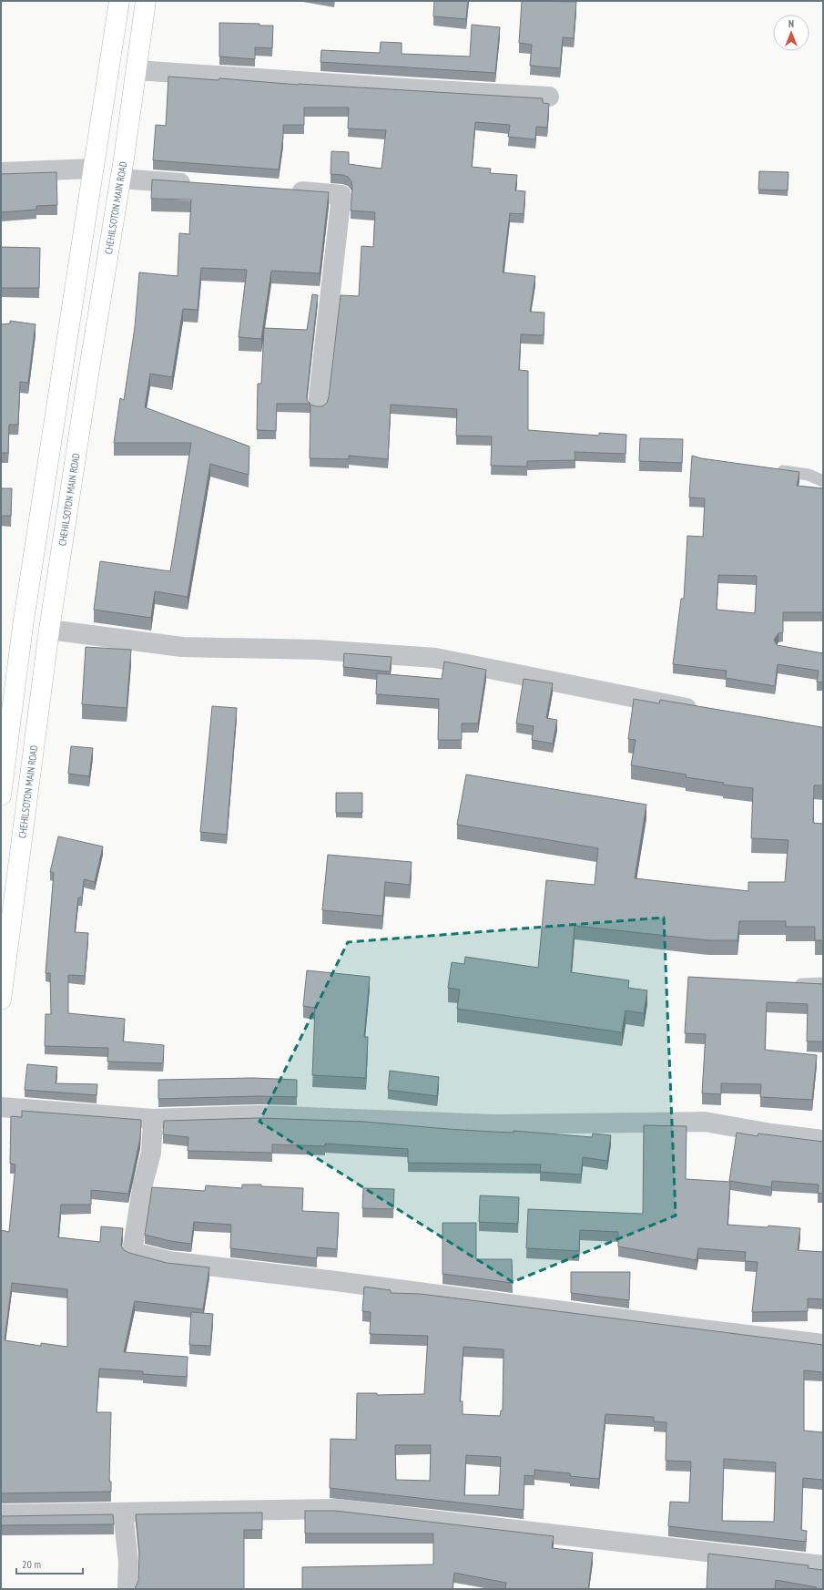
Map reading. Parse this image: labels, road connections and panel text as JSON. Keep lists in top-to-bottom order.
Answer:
{
  "streets": {
    "main road": ["CHEHILSOTON MAIN ROAD"]
  },
  "scale_bar": "20 m",
  "north": "top"
}
